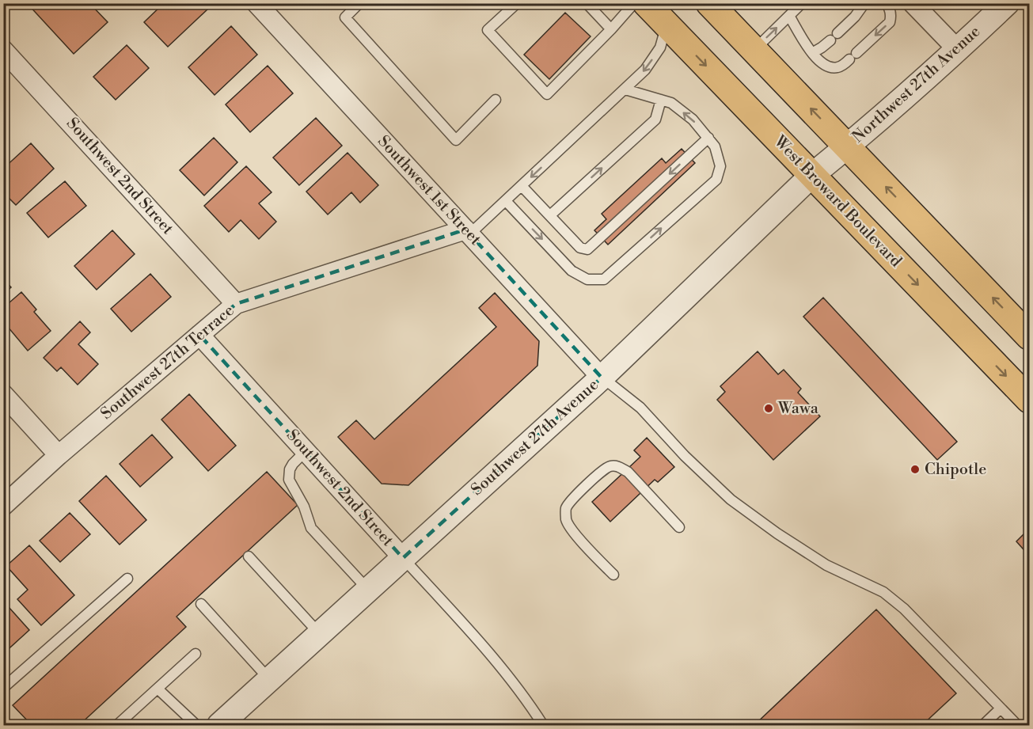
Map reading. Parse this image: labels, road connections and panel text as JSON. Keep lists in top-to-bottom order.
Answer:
{
  "streets": {
    "main road": ["West Broward Boulevard"],
    "street": [
      "Northwest 27th Avenue",
      "Southwest 2nd Street",
      "Southwest 1st Street",
      "Southwest 27th Terrace",
      "Southwest 27th Avenue"
    ]
  },
  "crossings": [
    ["Northwest 27th Avenue", "Southwest 27th Avenue"],
    ["Southwest 2nd Street", "Southwest 27th Terrace"],
    ["Southwest 2nd Street", "Southwest 27th Avenue"],
    ["Southwest 1st Street", "Southwest 27th Terrace"],
    ["Southwest 1st Street", "Southwest 27th Avenue"],
    ["West Broward Boulevard", "Southwest 27th Avenue"]
  ],
  "places": ["Wawa", "Chipotle"]
}
